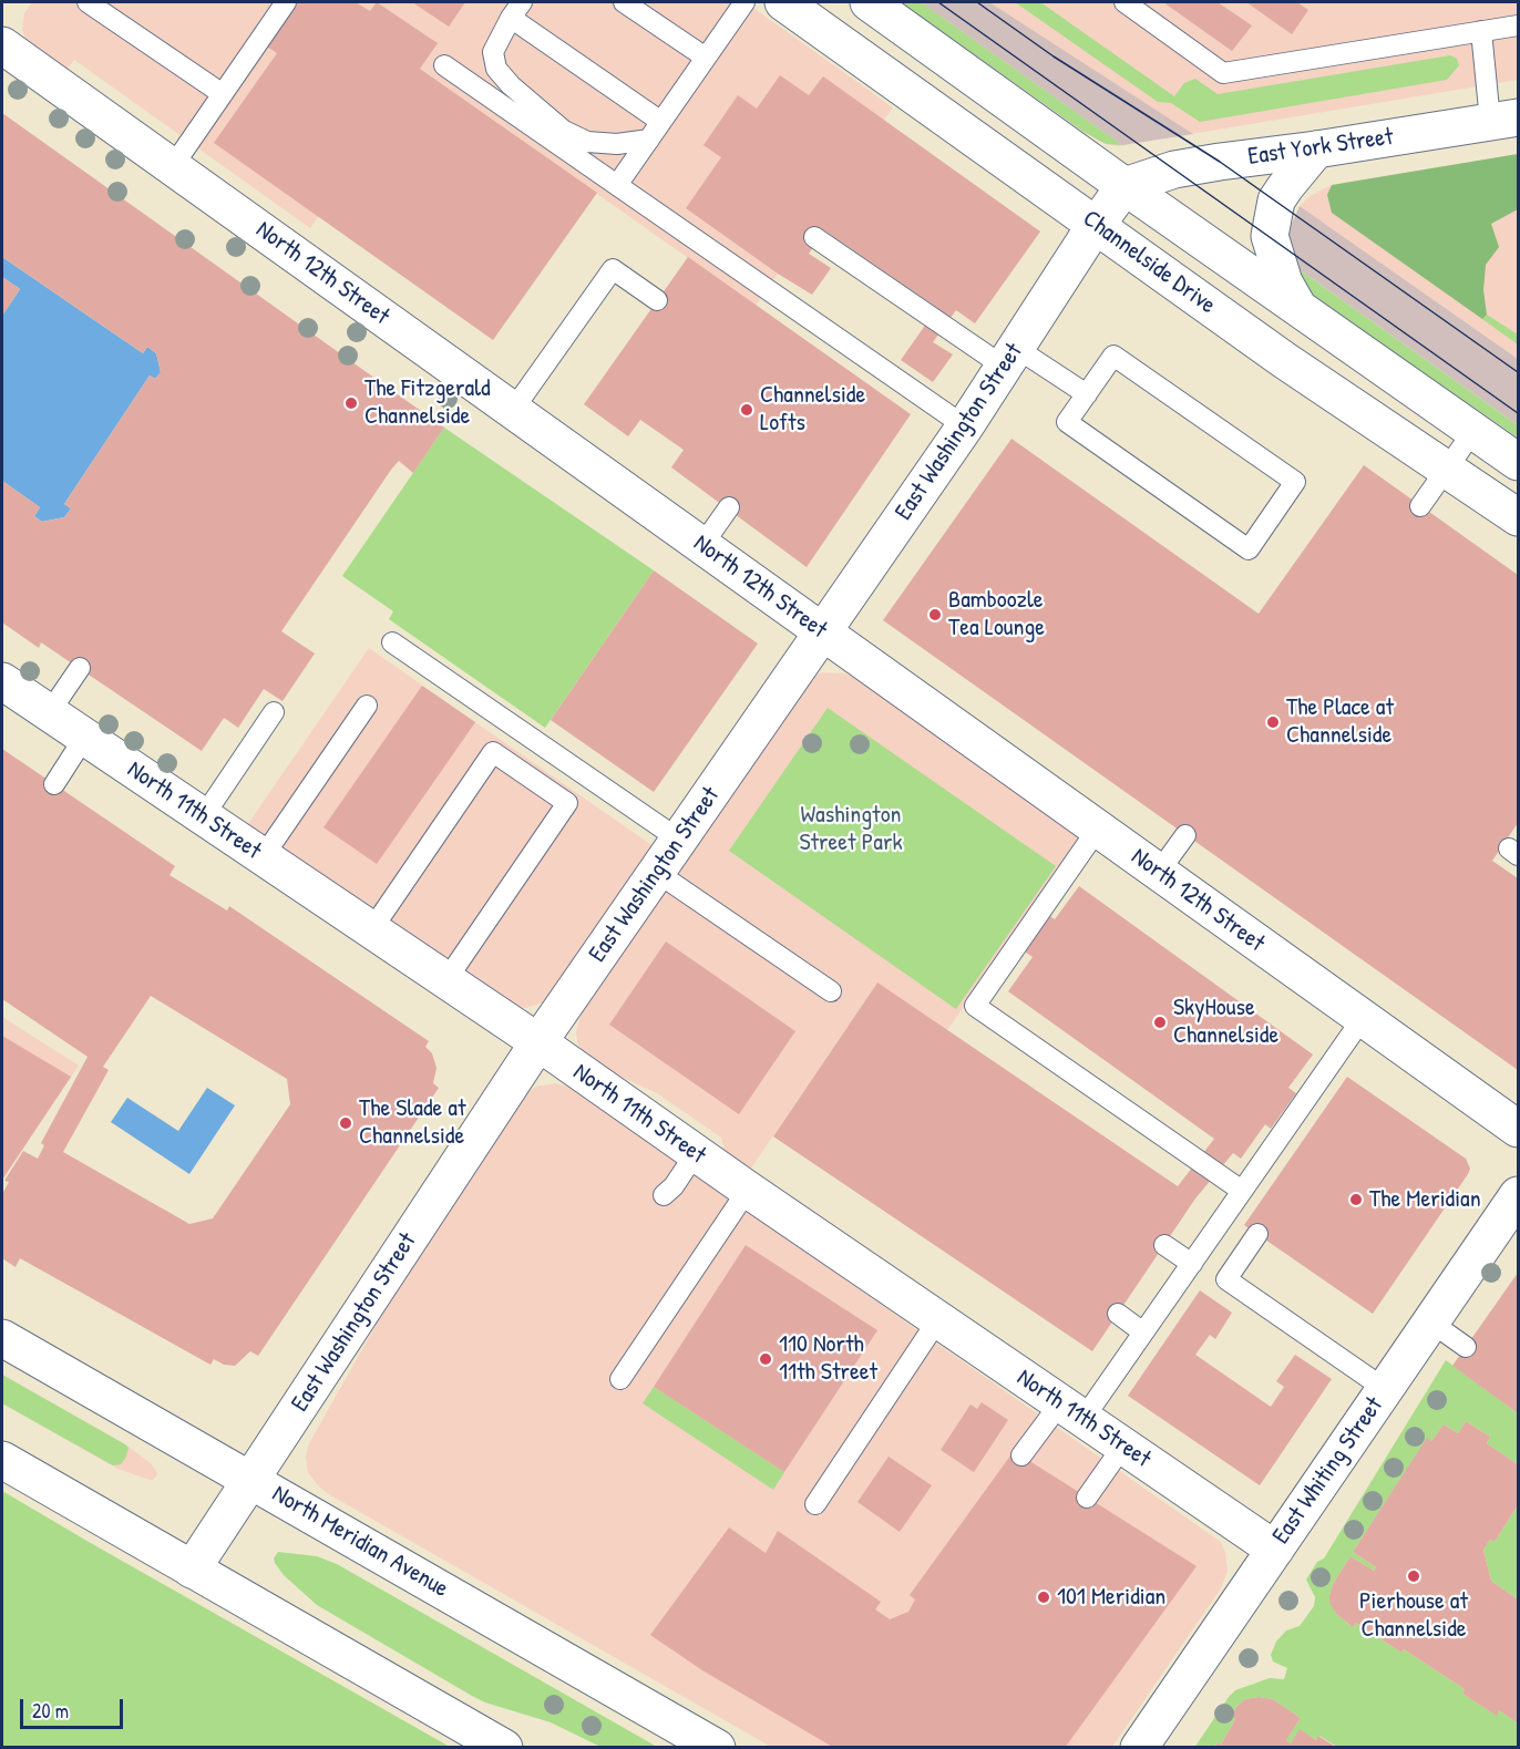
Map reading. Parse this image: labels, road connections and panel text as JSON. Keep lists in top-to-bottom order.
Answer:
{
  "streets": {
    "street": [
      "East York Street",
      "Channelside Drive",
      "North 12th Street",
      "East Washington Street",
      "North 11th Street",
      "East Whiting Street",
      "North Meridian Avenue"
    ]
  },
  "crossings": [
    ["East York Street", "Channelside Drive"],
    ["East York Street", "East Washington Street"],
    ["Channelside Drive", "East Washington Street"],
    ["North 12th Street", "East Washington Street"],
    ["East Washington Street", "North 11th Street"],
    ["East Washington Street", "North Meridian Avenue"],
    ["North 11th Street", "East Whiting Street"]
  ],
  "parks": ["Washington Street Park"],
  "places": [
    "The Fitzgerald Channelside",
    "Channelside Lofts",
    "Bamboozle Tea Lounge",
    "The Place at Channelside",
    "SkyHouse Channelside",
    "The Slade at Channelside",
    "The Meridian",
    "110 North 11th Street",
    "Pierhouse at Channelside",
    "101 Meridian"
  ],
  "scale_bar": "20 m"
}
